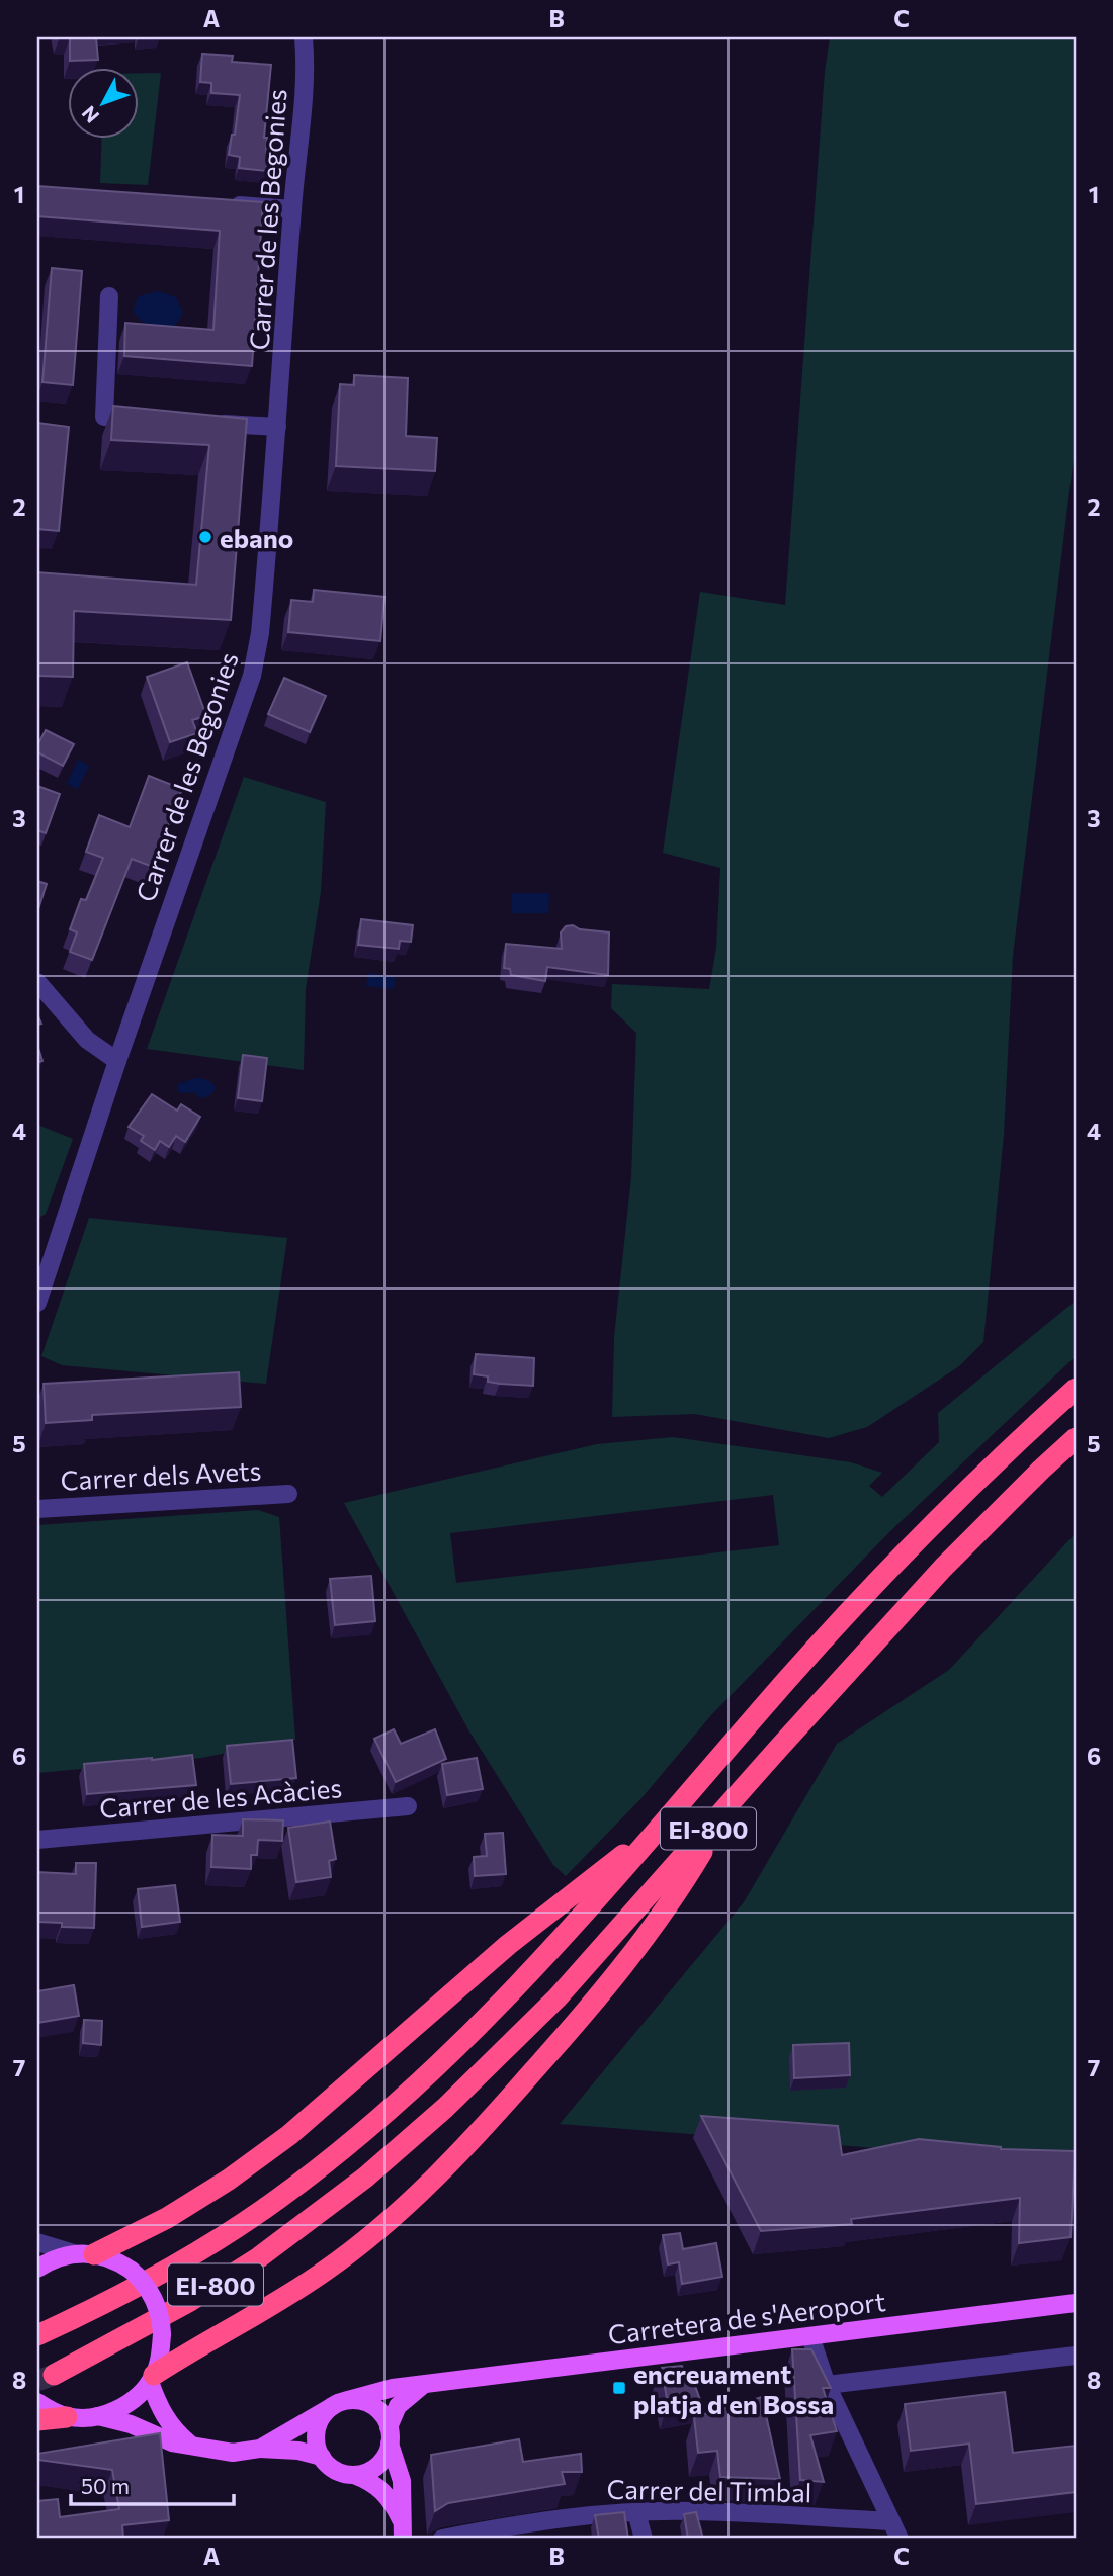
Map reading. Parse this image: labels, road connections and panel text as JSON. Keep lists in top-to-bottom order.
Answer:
{
  "streets": {
    "highway": ["EI-800"],
    "main road": ["Carretera de s'Aeroport"],
    "street": [
      "Carrer de les Begonies",
      "Carrer dels Avets",
      "Carrer de les Acàcies",
      "Carrer del Timbal"
    ]
  },
  "places": {
    "other": ["ebano"],
    "transit": ["encreuament platja d'en Bossa"]
  },
  "scale_bar": "50 m",
  "north": "bottom left",
  "grid": {
    "columns": ["A", "B", "C"],
    "rows": [
      "1",
      "2",
      "3",
      "4",
      "5",
      "6",
      "7",
      "8"
    ]
  }
}
